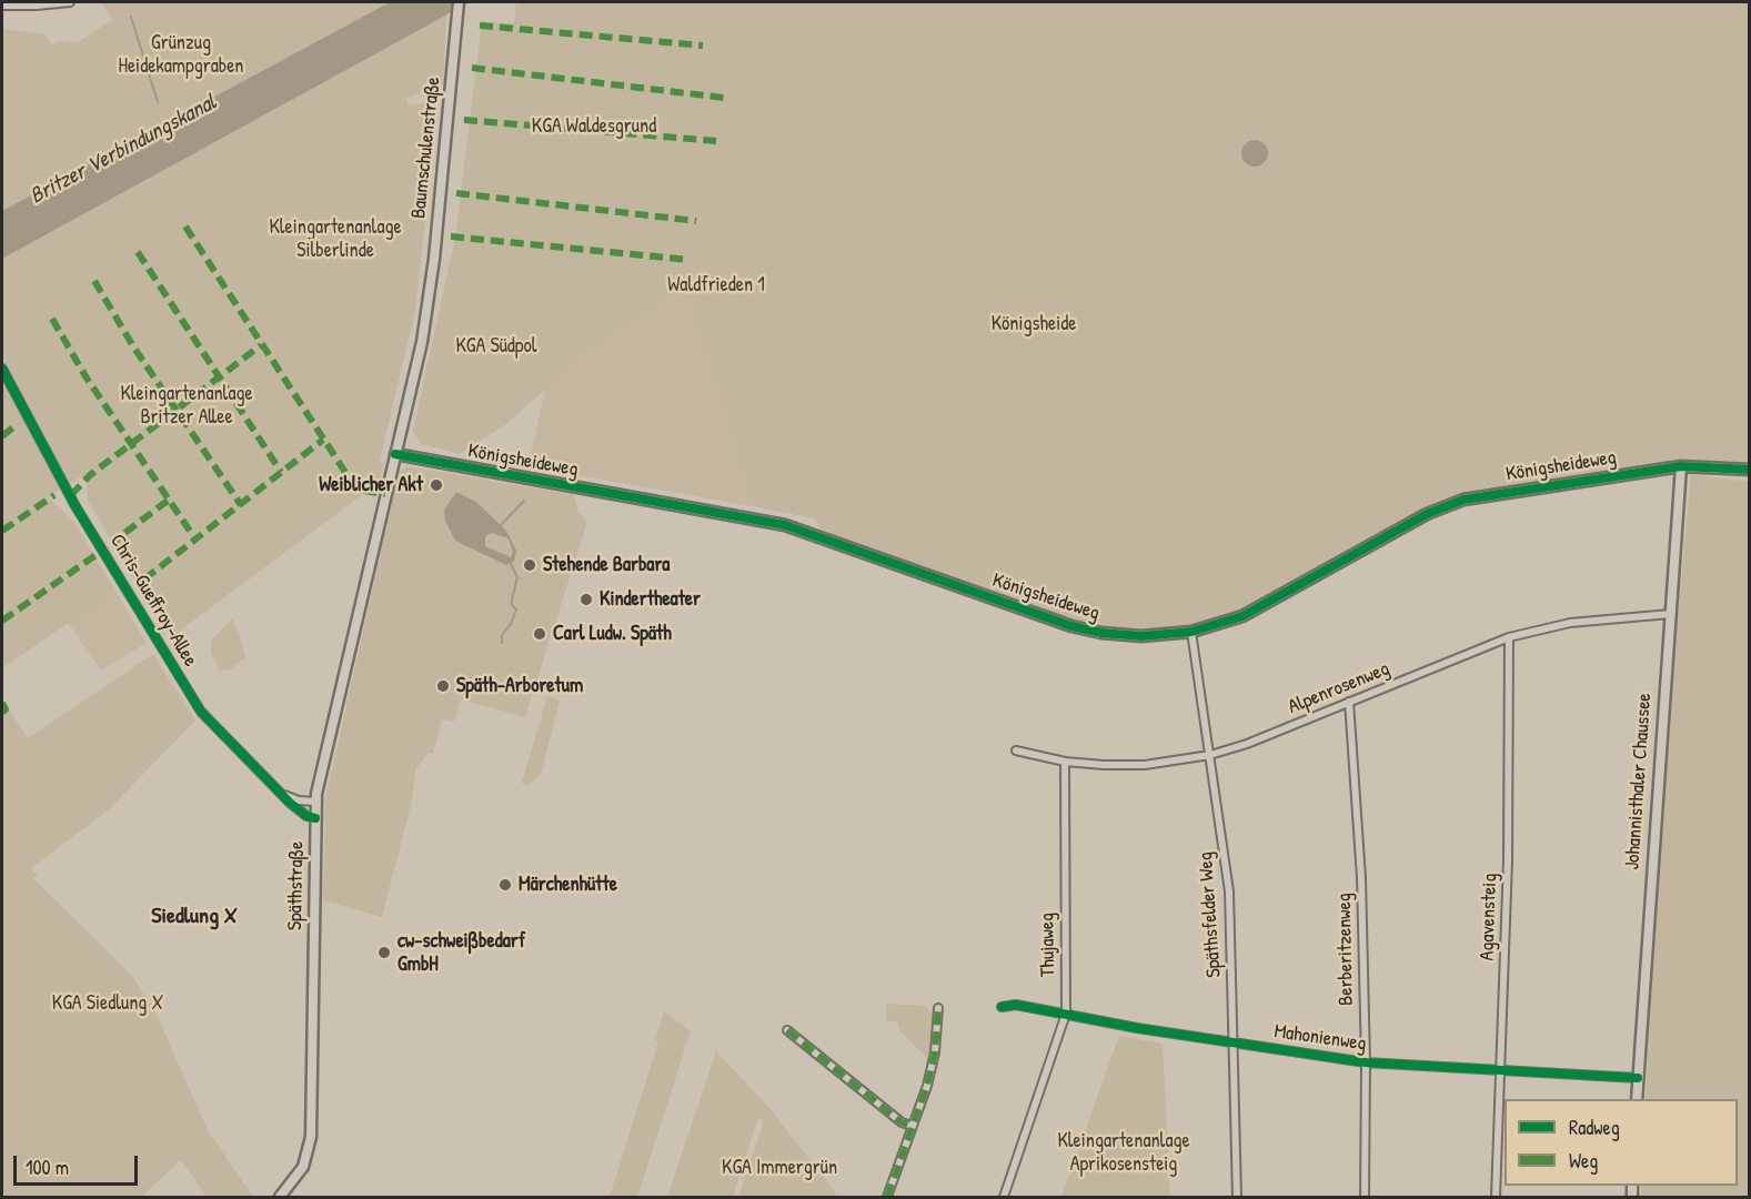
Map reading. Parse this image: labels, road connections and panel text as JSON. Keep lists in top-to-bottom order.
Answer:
{
  "streets": {
    "street": [
      "Baumschulenstraße",
      "Königsheideweg",
      "Chris-Gueffroy-Allee",
      "Alpenrosenweg",
      "Johannisthaler Chaussee",
      "Späthstraße",
      "Späthsfelder Weg",
      "Agavensteig",
      "Thujaweg",
      "Berberitzenweg",
      "Mahonienweg"
    ]
  },
  "crossings": [
    ["Baumschulenstraße", "Königsheideweg"],
    ["Baumschulenstraße", "Späthstraße"],
    ["Königsheideweg", "Johannisthaler Chaussee"],
    ["Königsheideweg", "Späthstraße"],
    ["Königsheideweg", "Späthsfelder Weg"],
    ["Chris-Gueffroy-Allee", "Späthstraße"],
    ["Alpenrosenweg", "Johannisthaler Chaussee"],
    ["Alpenrosenweg", "Späthsfelder Weg"],
    ["Alpenrosenweg", "Agavensteig"],
    ["Alpenrosenweg", "Thujaweg"],
    ["Alpenrosenweg", "Berberitzenweg"],
    ["Johannisthaler Chaussee", "Mahonienweg"],
    ["Späthsfelder Weg", "Mahonienweg"],
    ["Agavensteig", "Mahonienweg"],
    ["Thujaweg", "Mahonienweg"],
    ["Berberitzenweg", "Mahonienweg"]
  ],
  "districts": ["Siedlung X"],
  "water": ["Britzer Verbindungskanal"],
  "parks": [
    "Grünzug Heidekampgraben",
    "KGA Waldesgrund",
    "Kleingartenanlage Silberlinde",
    "Waldfrieden 1",
    "Königsheide",
    "KGA Südpol",
    "Kleingartenanlage Britzer Allee",
    "KGA Siedlung X",
    "Kleingartenanlage Aprikosensteig",
    "KGA Immergrün"
  ],
  "places": [
    "Weiblicher Akt",
    "Stehende Barbara",
    "Kindertheater",
    "Carl Ludw. Späth",
    "Späth-Arboretum",
    "Märchenhütte",
    "cw-schweißbedarf GmbH"
  ],
  "legend": ["Radweg", "Weg"],
  "scale_bar": "100 m"
}
